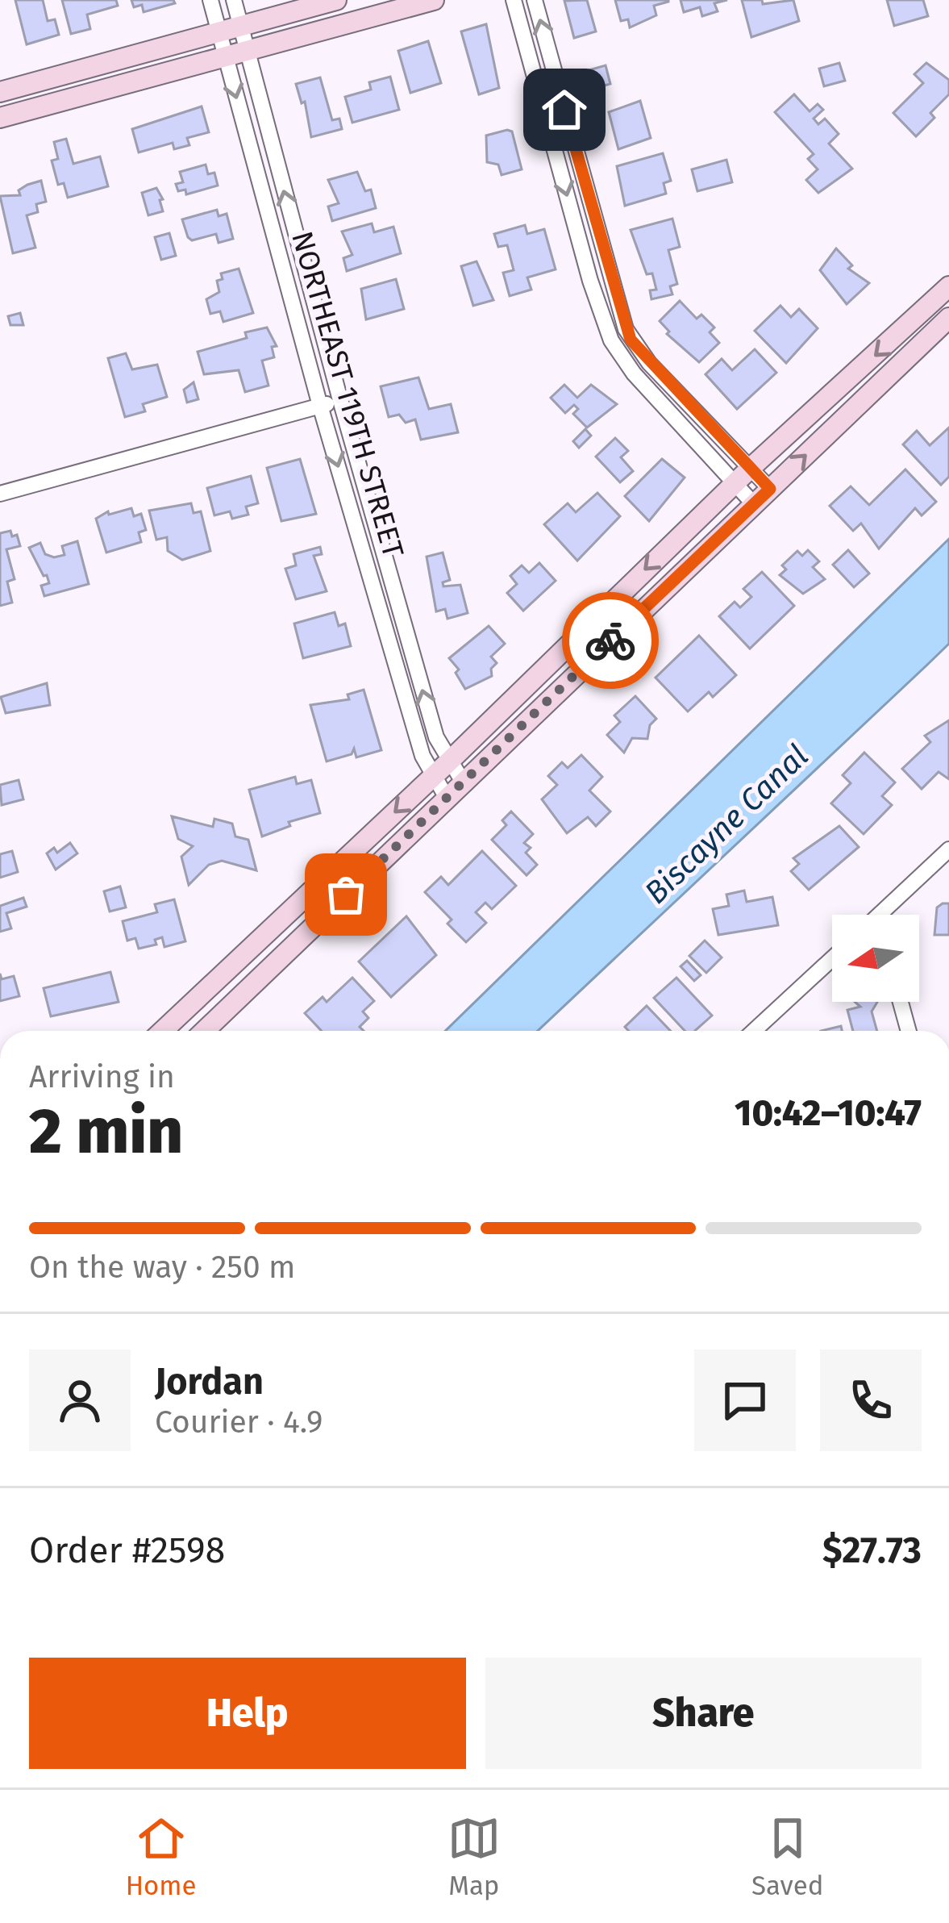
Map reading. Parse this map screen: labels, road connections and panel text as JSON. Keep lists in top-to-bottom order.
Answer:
{
  "streets": {
    "street": ["NORTHEAST 119TH STREET"]
  },
  "water": ["Biscayne Canal"],
  "north": "left",
  "page": {
    "heading": ["2 min", "Arriving in", "10:42–10:47"],
    "panel": [
      "Jordan",
      "Courier · 4.9",
      "Order #2598",
      "$27.73"
    ],
    "bar": "On the way · 250 m",
    "buttons": ["Help", "Share"],
    "tabs": ["Home", "Map", "Saved"]
  }
}
